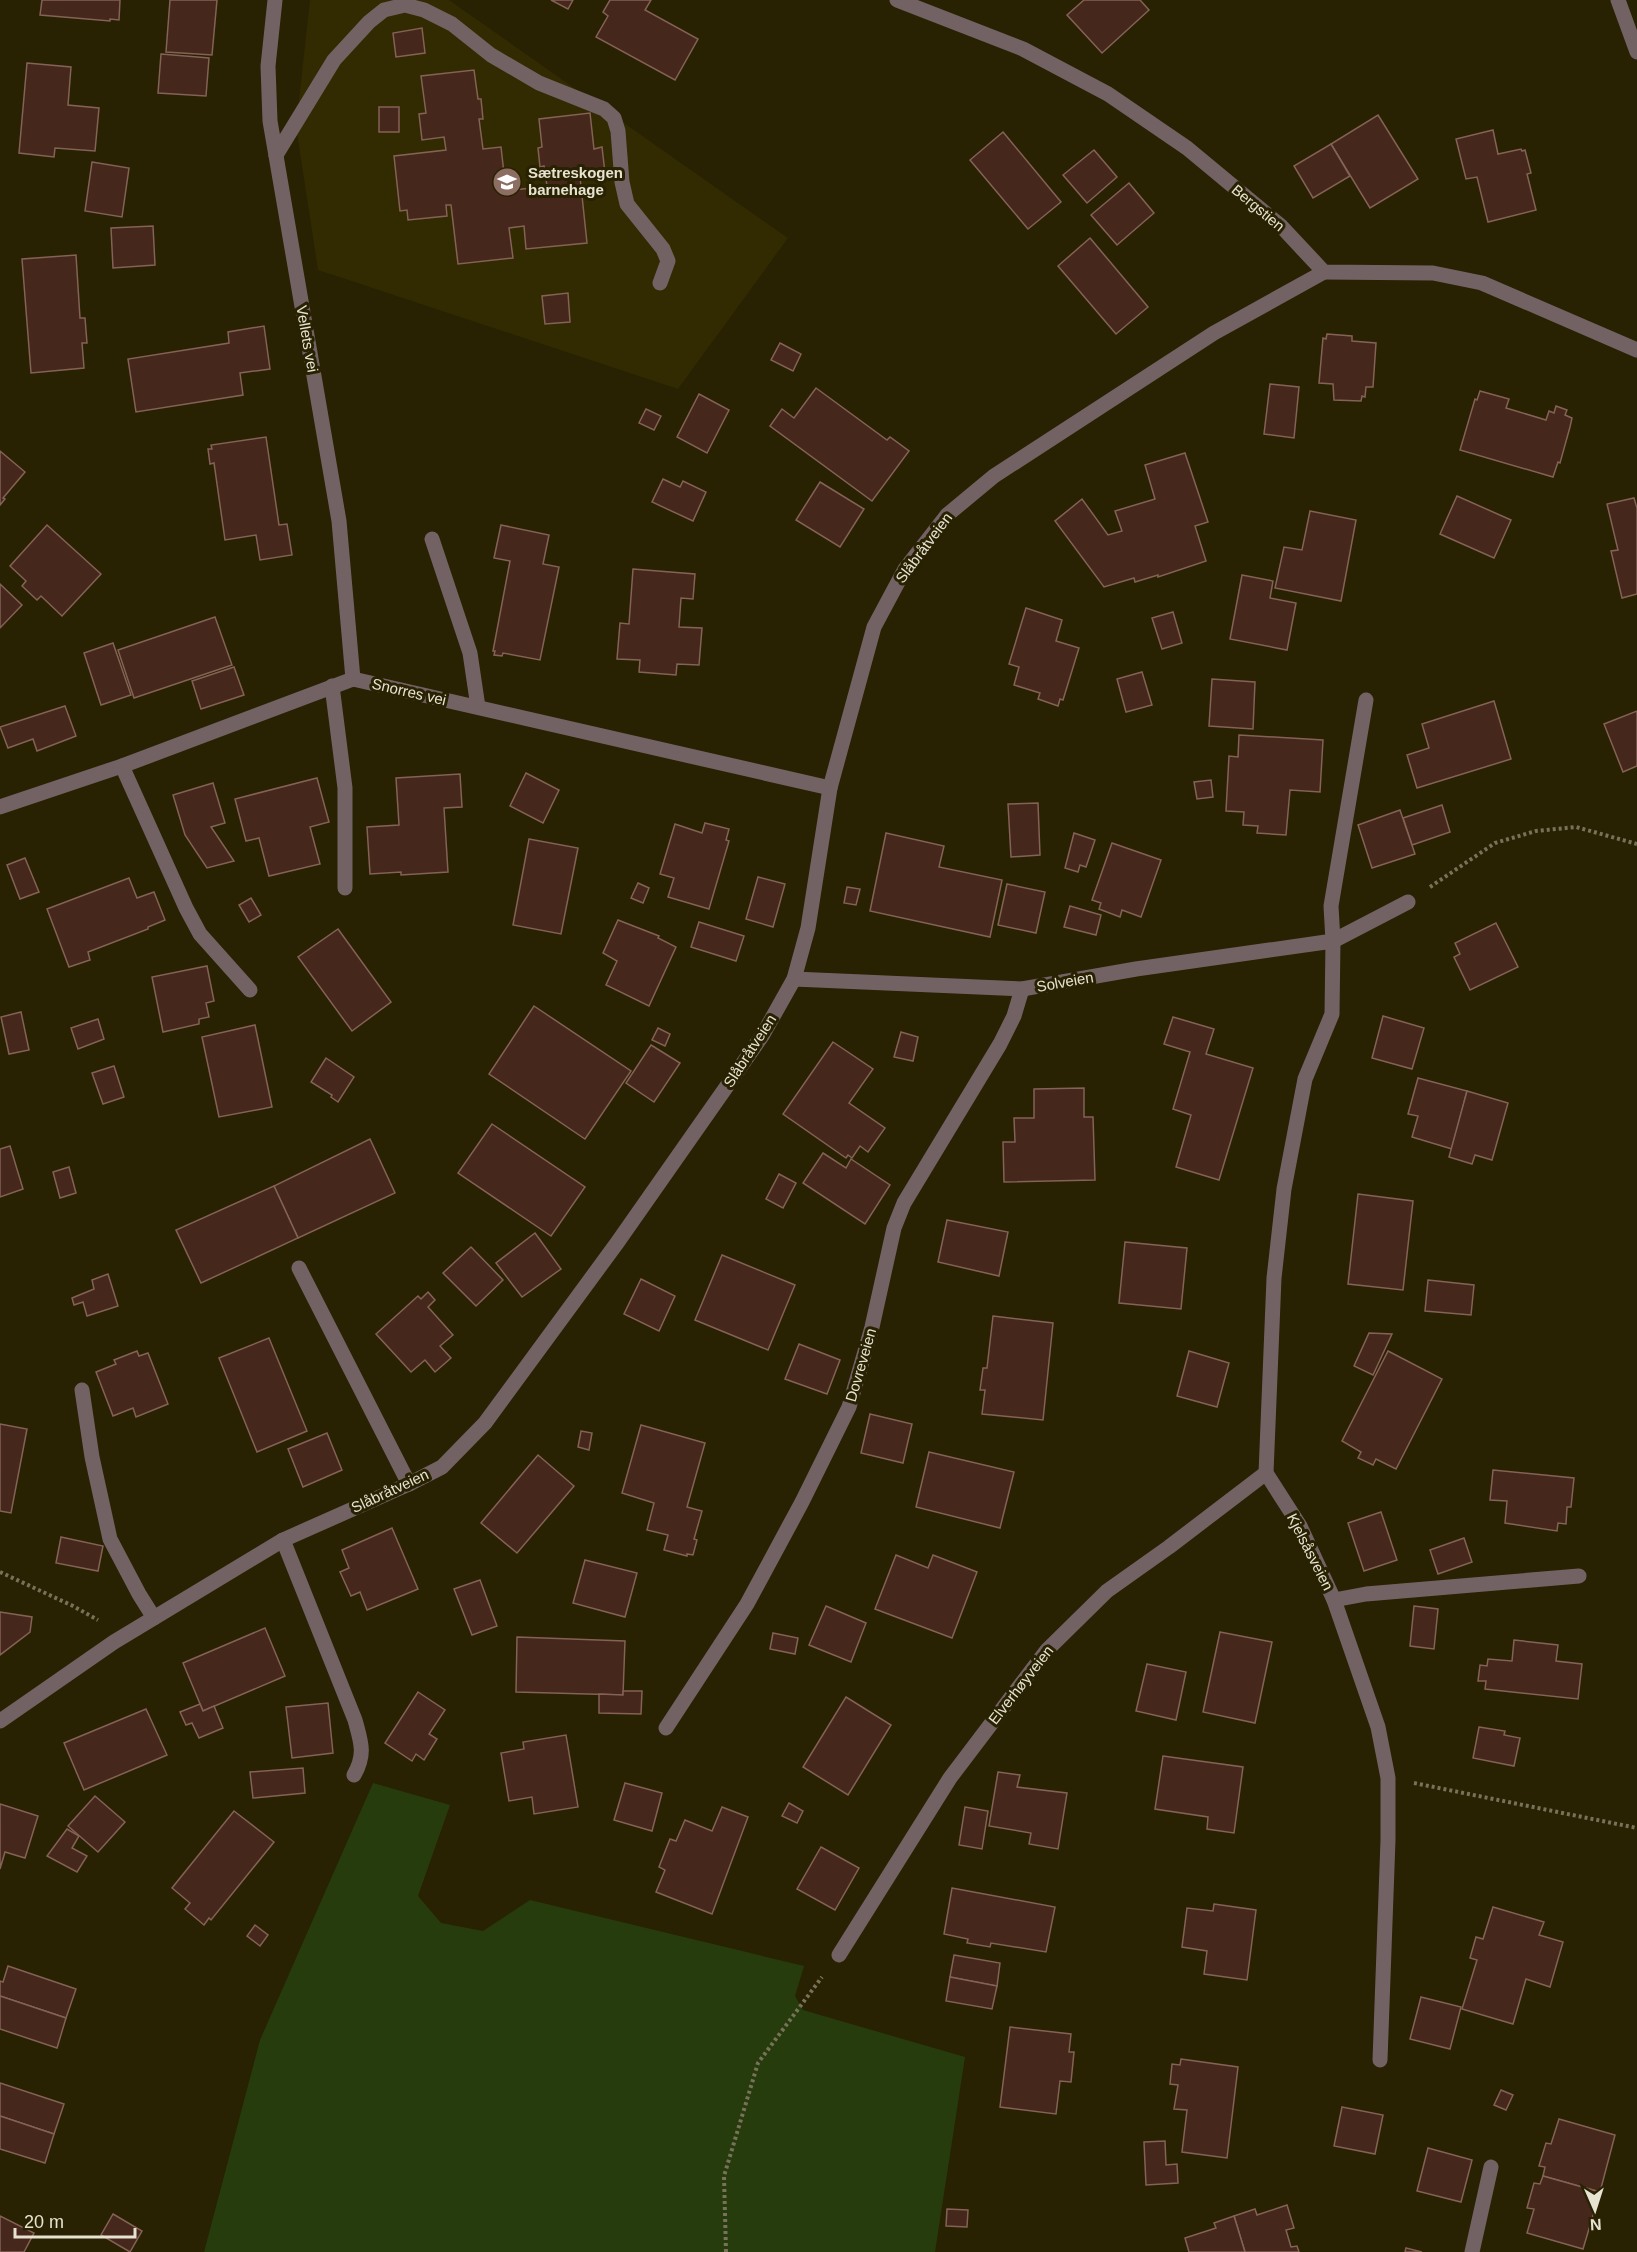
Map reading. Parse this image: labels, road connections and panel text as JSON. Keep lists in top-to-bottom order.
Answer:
{
  "streets": {
    "street": [
      "Bergstien",
      "Vellets vei",
      "Slåbråtveien",
      "Snorres vei",
      "Solveien",
      "Dovreveien",
      "Kjelsåsveien",
      "Elverhøyveien"
    ]
  },
  "crossings": [
    ["Bergstien", "Slåbråtveien"],
    ["Vellets vei", "Snorres vei"],
    ["Slåbråtveien", "Snorres vei"],
    ["Slåbråtveien", "Solveien"],
    ["Solveien", "Dovreveien"],
    ["Kjelsåsveien", "Elverhøyveien"]
  ],
  "places": {
    "school or university": ["Sætreskogen barnehage"]
  },
  "scale_bar": "20 m",
  "north": "bottom"
}
